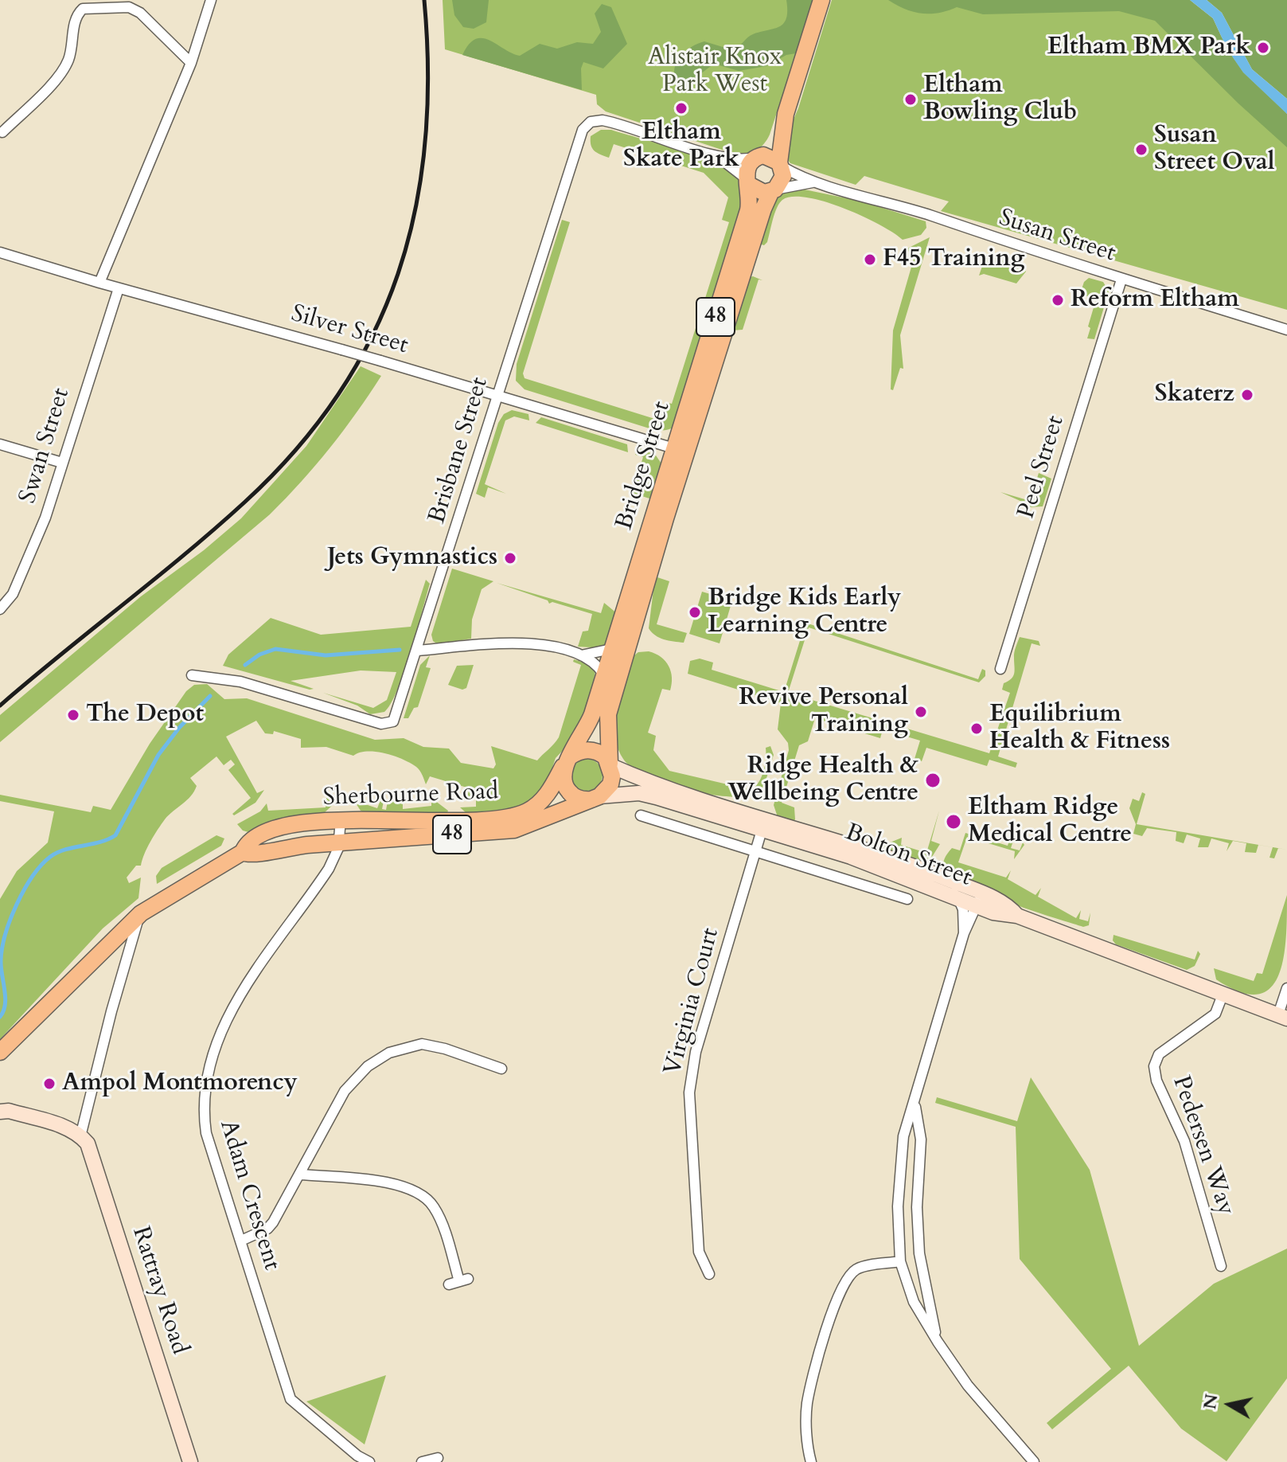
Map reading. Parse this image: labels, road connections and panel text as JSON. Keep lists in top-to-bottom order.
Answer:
{
  "streets": {
    "main road": [
      "48",
      "Bridge Street",
      "Sherbourne Road",
      "Bolton Street",
      "Rattray Road"
    ],
    "street": [
      "Susan Street",
      "Silver Street",
      "Swan Street",
      "Brisbane Street",
      "Peel Street",
      "Virginia Court",
      "Pedersen Way",
      "Adam Crescent"
    ]
  },
  "crossings": [
    ["Susan Street", "48"],
    ["Susan Street", "Brisbane Street"],
    ["Susan Street", "Bridge Street"],
    ["Susan Street", "Peel Street"],
    ["48", "Brisbane Street"],
    ["48", "Bridge Street"],
    ["48", "Sherbourne Road"],
    ["48", "Bolton Street"],
    ["Silver Street", "Swan Street"],
    ["Silver Street", "Brisbane Street"],
    ["Silver Street", "Bridge Street"],
    ["Brisbane Street", "Bridge Street"],
    ["Bridge Street", "Sherbourne Road"],
    ["Bridge Street", "Bolton Street"],
    ["Sherbourne Road", "Bolton Street"],
    ["Sherbourne Road", "Adam Crescent"],
    ["Bolton Street", "Virginia Court"],
    ["Bolton Street", "Pedersen Way"]
  ],
  "parks": ["Alistair Knox Park West"],
  "places": [
    "Eltham BMX Park",
    "Eltham Bowling Club",
    "Eltham Skate Park",
    "Susan Street Oval",
    "F45 Training",
    "Reform Eltham",
    "Skaterz",
    "Jets Gymnastics",
    "Bridge Kids Early Learning Centre",
    "Revive Personal Training",
    "The Depot",
    "Equilibrium Health & Fitness",
    "Ridge Health & Wellbeing Centre",
    "Eltham Ridge Medical Centre",
    "Ampol Montmorency"
  ],
  "north": "left"
}
